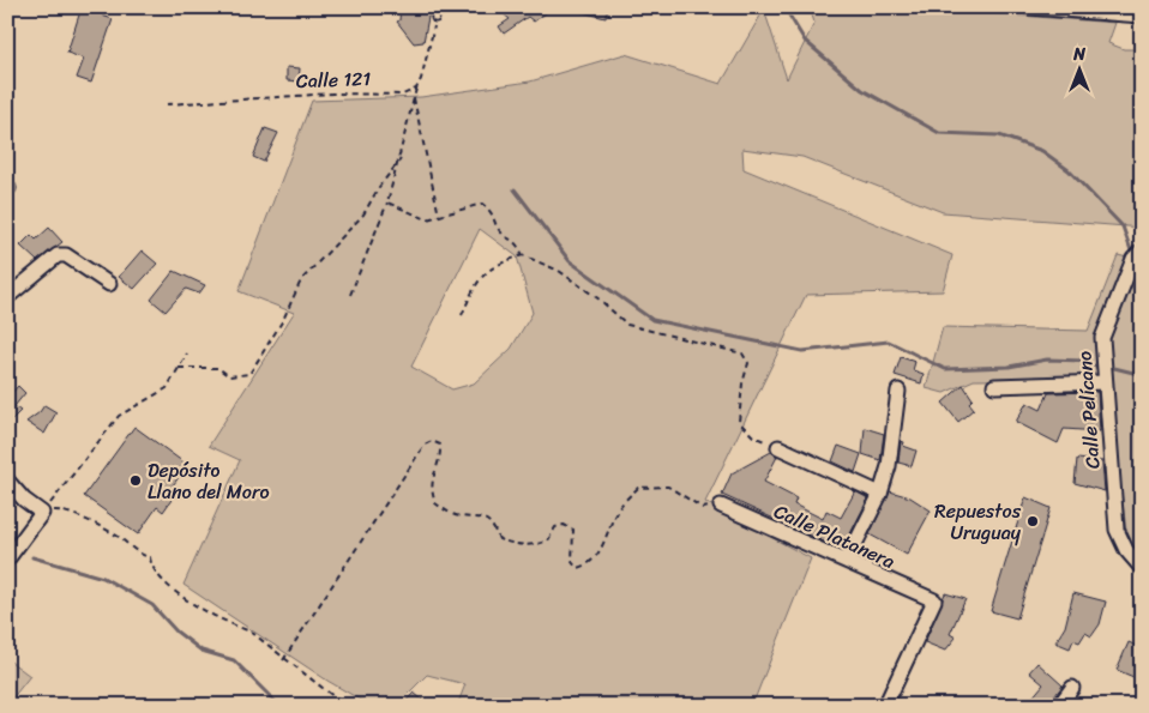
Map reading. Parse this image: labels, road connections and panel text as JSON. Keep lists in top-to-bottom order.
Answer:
{
  "streets": {
    "street": ["Calle Pelícano", "Calle Platanera"],
    "path": ["Calle 121"]
  },
  "places": ["Depósito Llano del Moro", "Repuestos Uruguay"],
  "north": "top"
}
